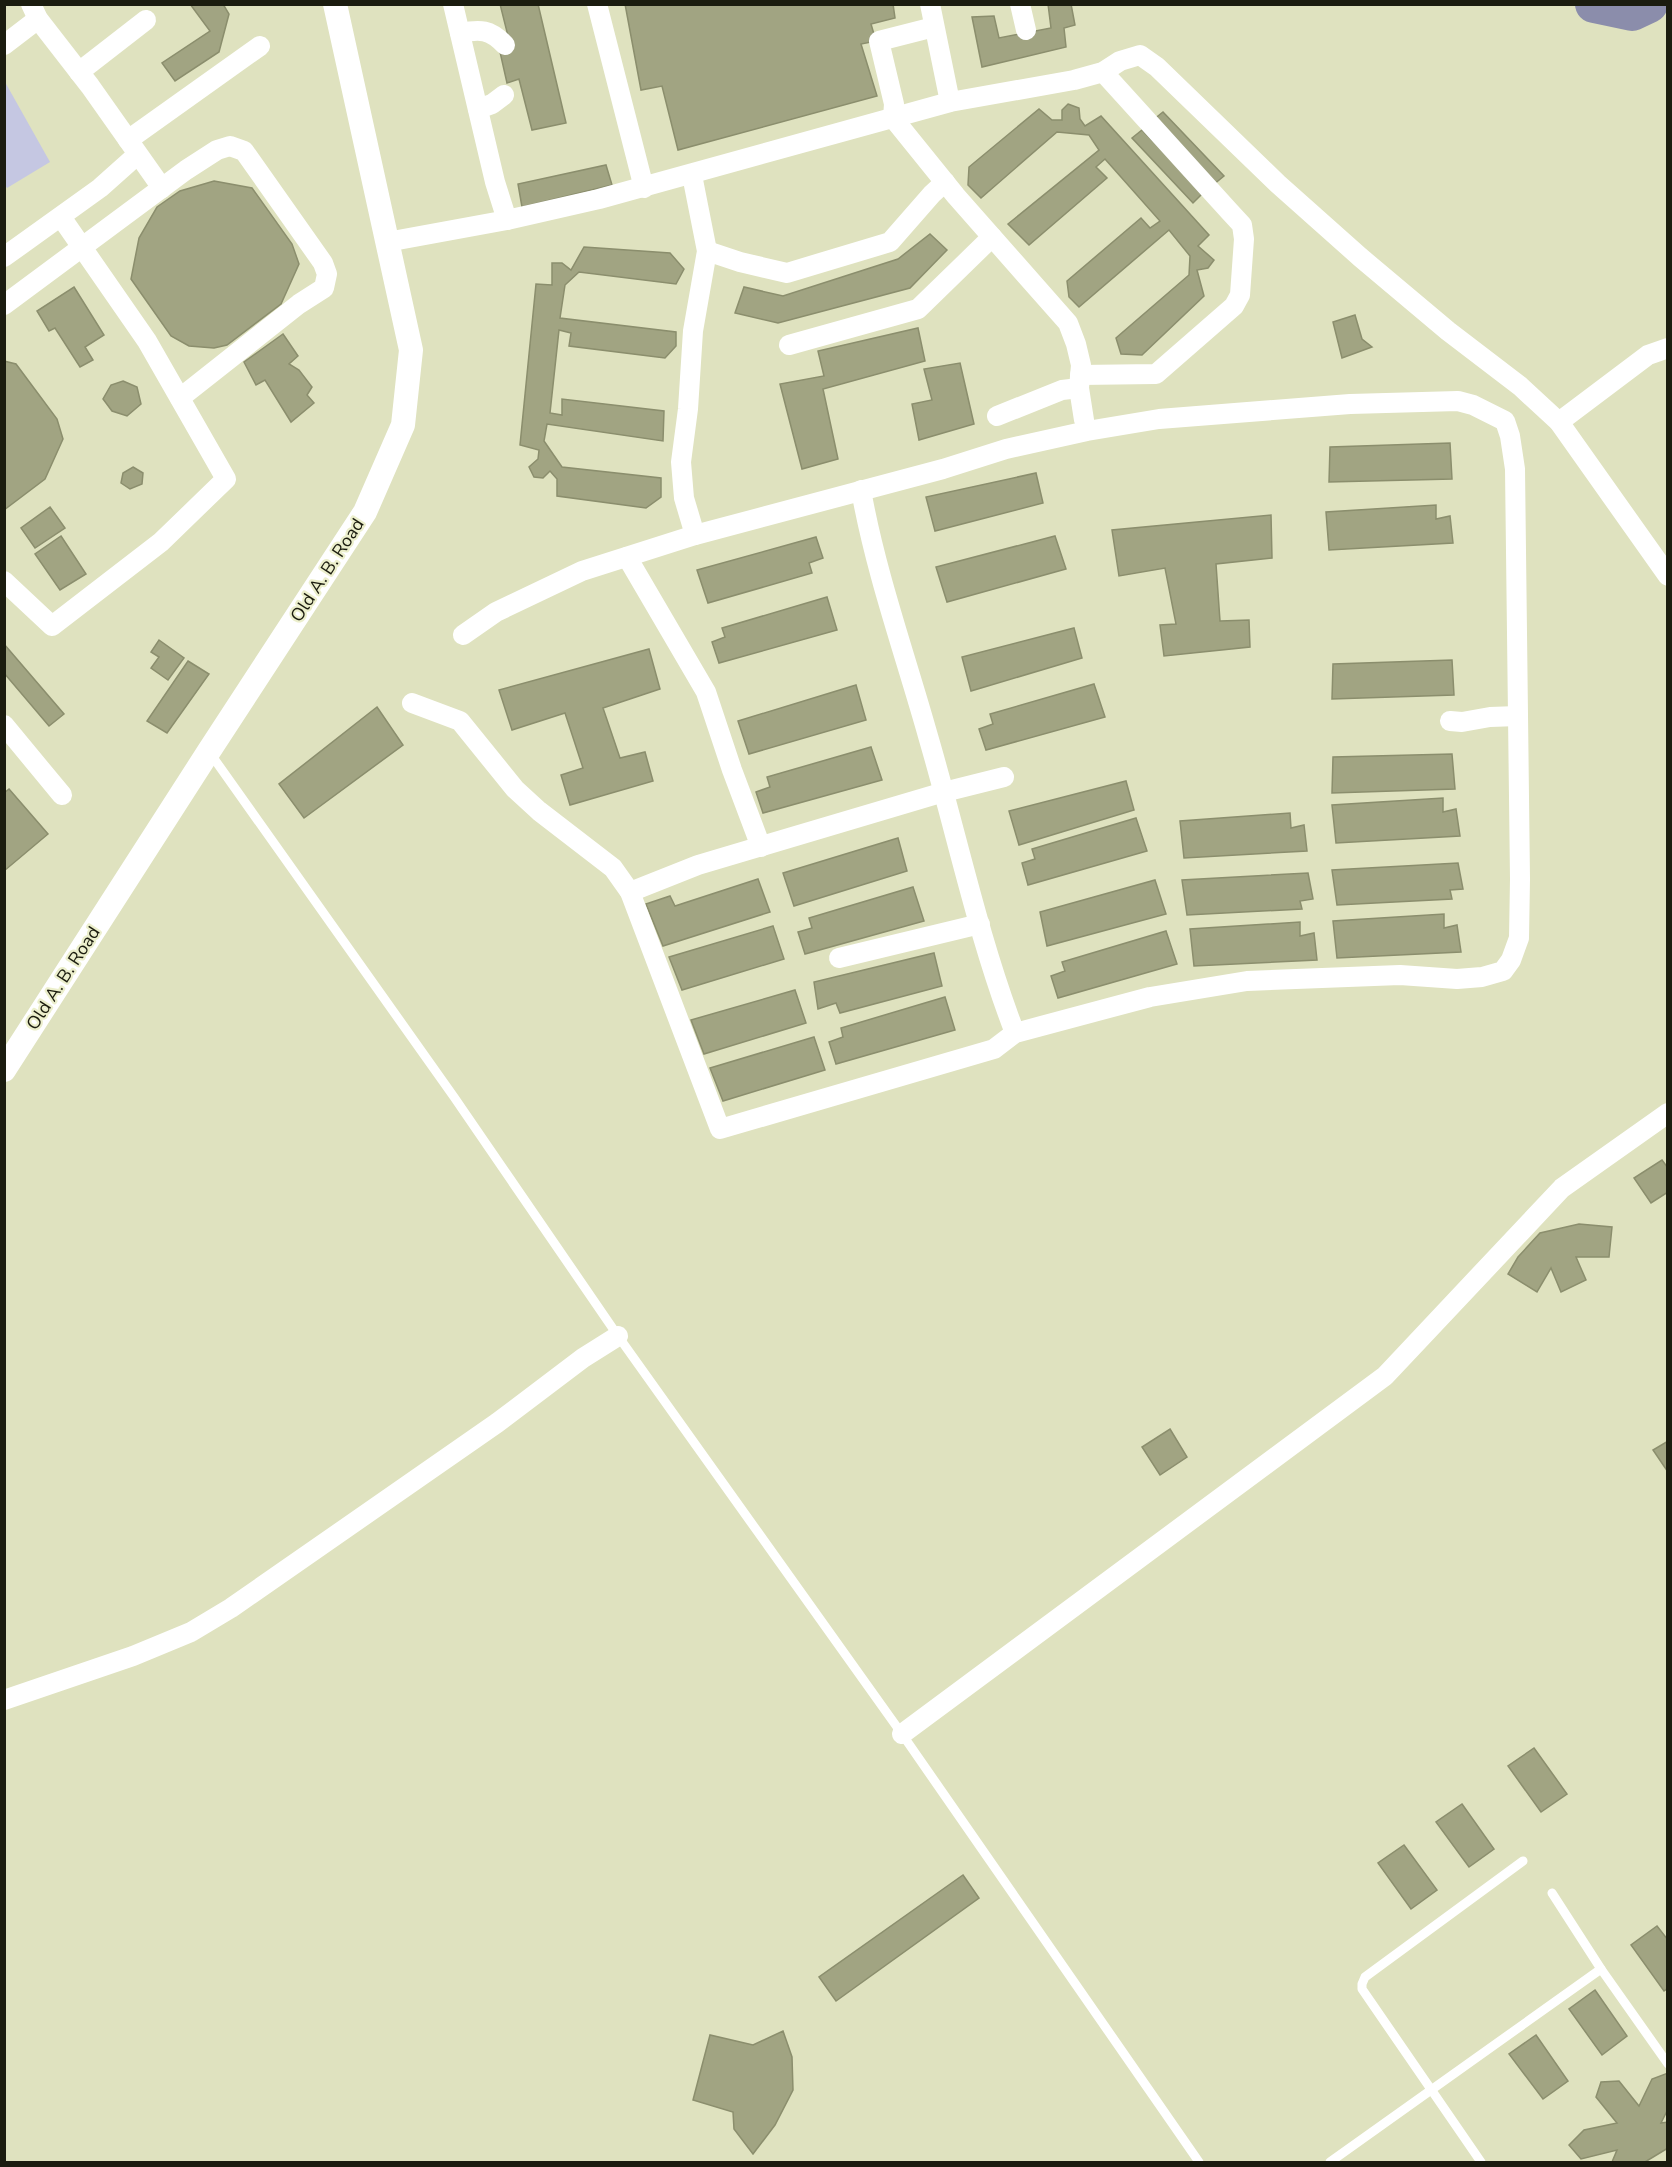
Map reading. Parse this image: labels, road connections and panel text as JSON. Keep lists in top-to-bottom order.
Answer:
{
  "streets": {
    "street": ["Old A. B. Road"]
  }
}
